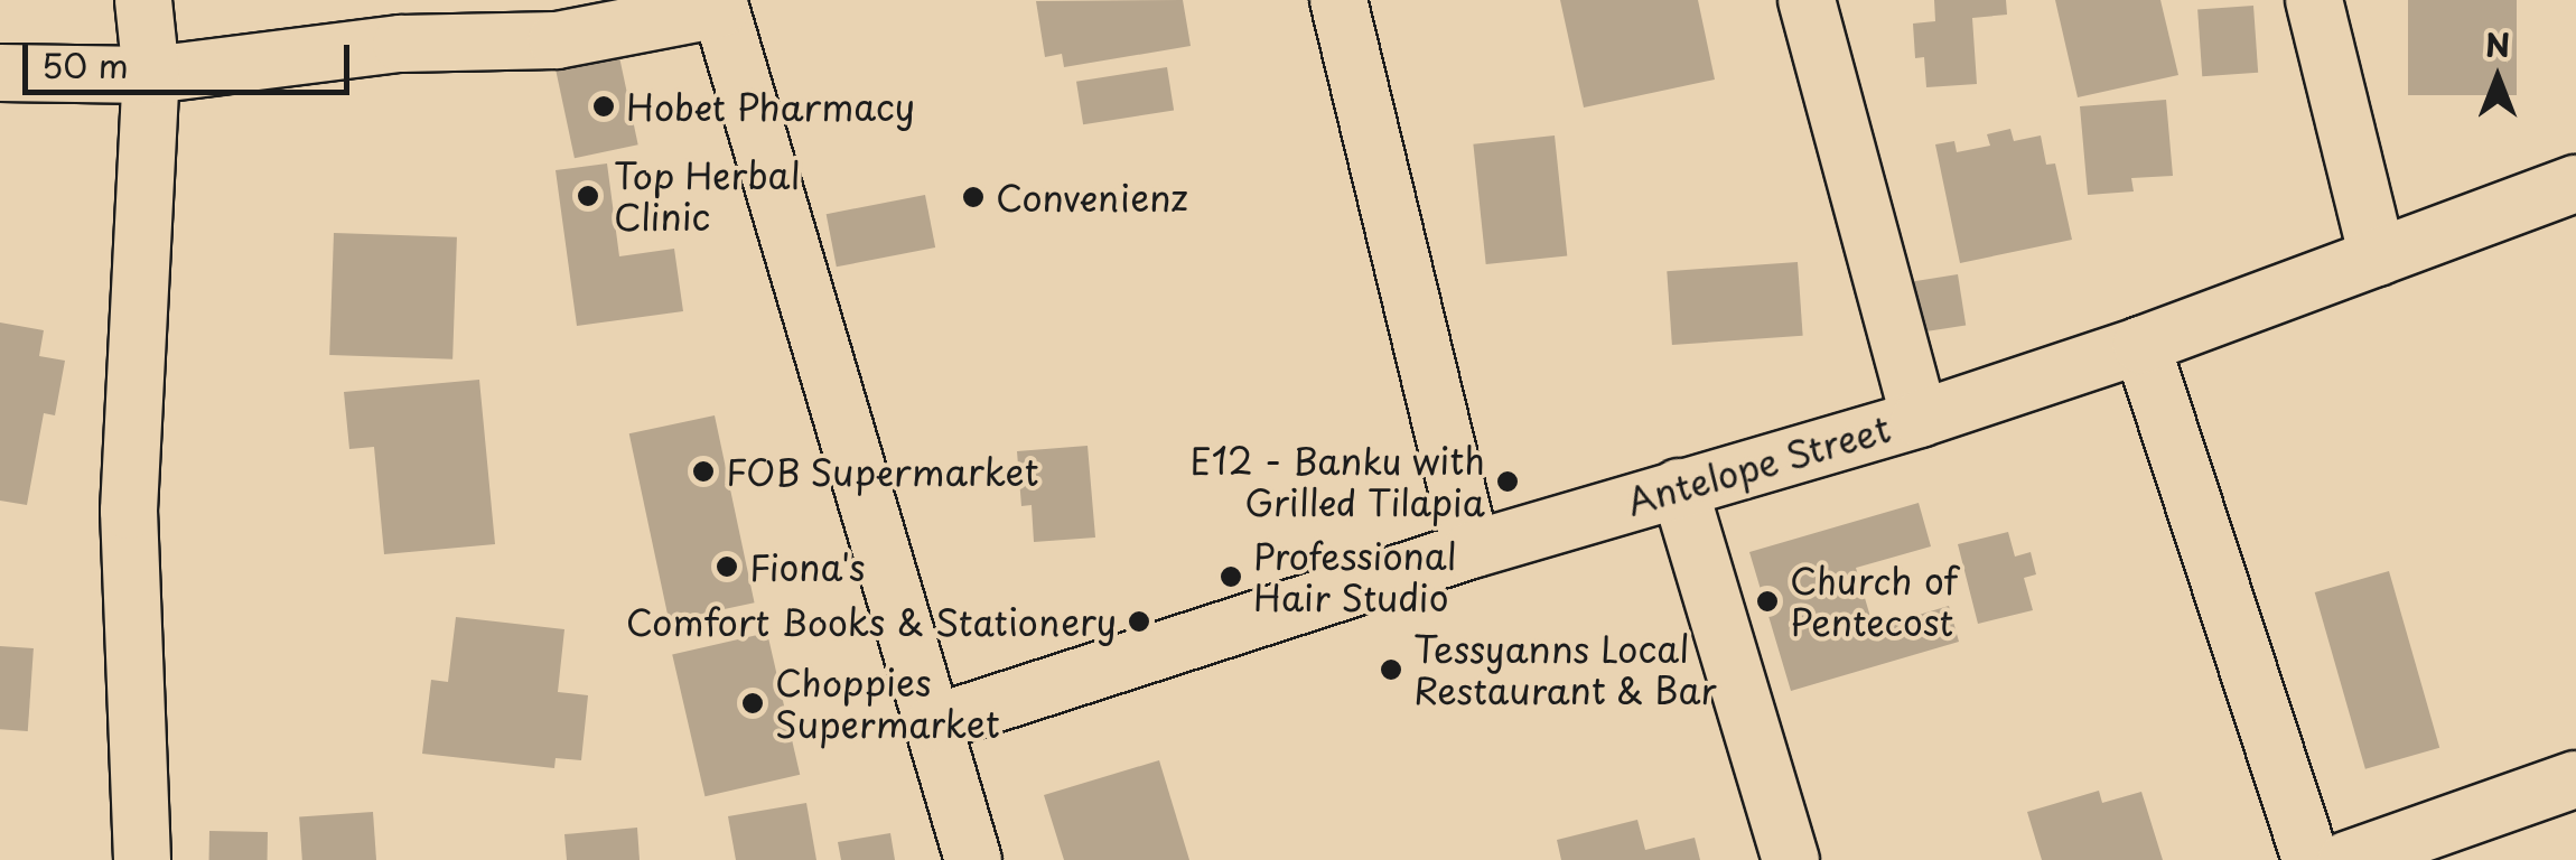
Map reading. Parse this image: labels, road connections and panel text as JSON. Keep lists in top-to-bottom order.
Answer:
{
  "streets": {
    "street": ["Antelope Street"]
  },
  "places": [
    "Hobet Pharmacy",
    "Top Herbal Clinic",
    "Convenienz",
    "FOB Supermarket",
    "E12 - Banku with Grilled Tilapia",
    "Fiona's",
    "Professional Hair Studio",
    "Church of Pentecost",
    "Comfort Books & Stationery",
    "Tessyanns Local Restaurant & Bar",
    "Choppies Supermarket"
  ],
  "scale_bar": "50 m",
  "north": "top"
}
